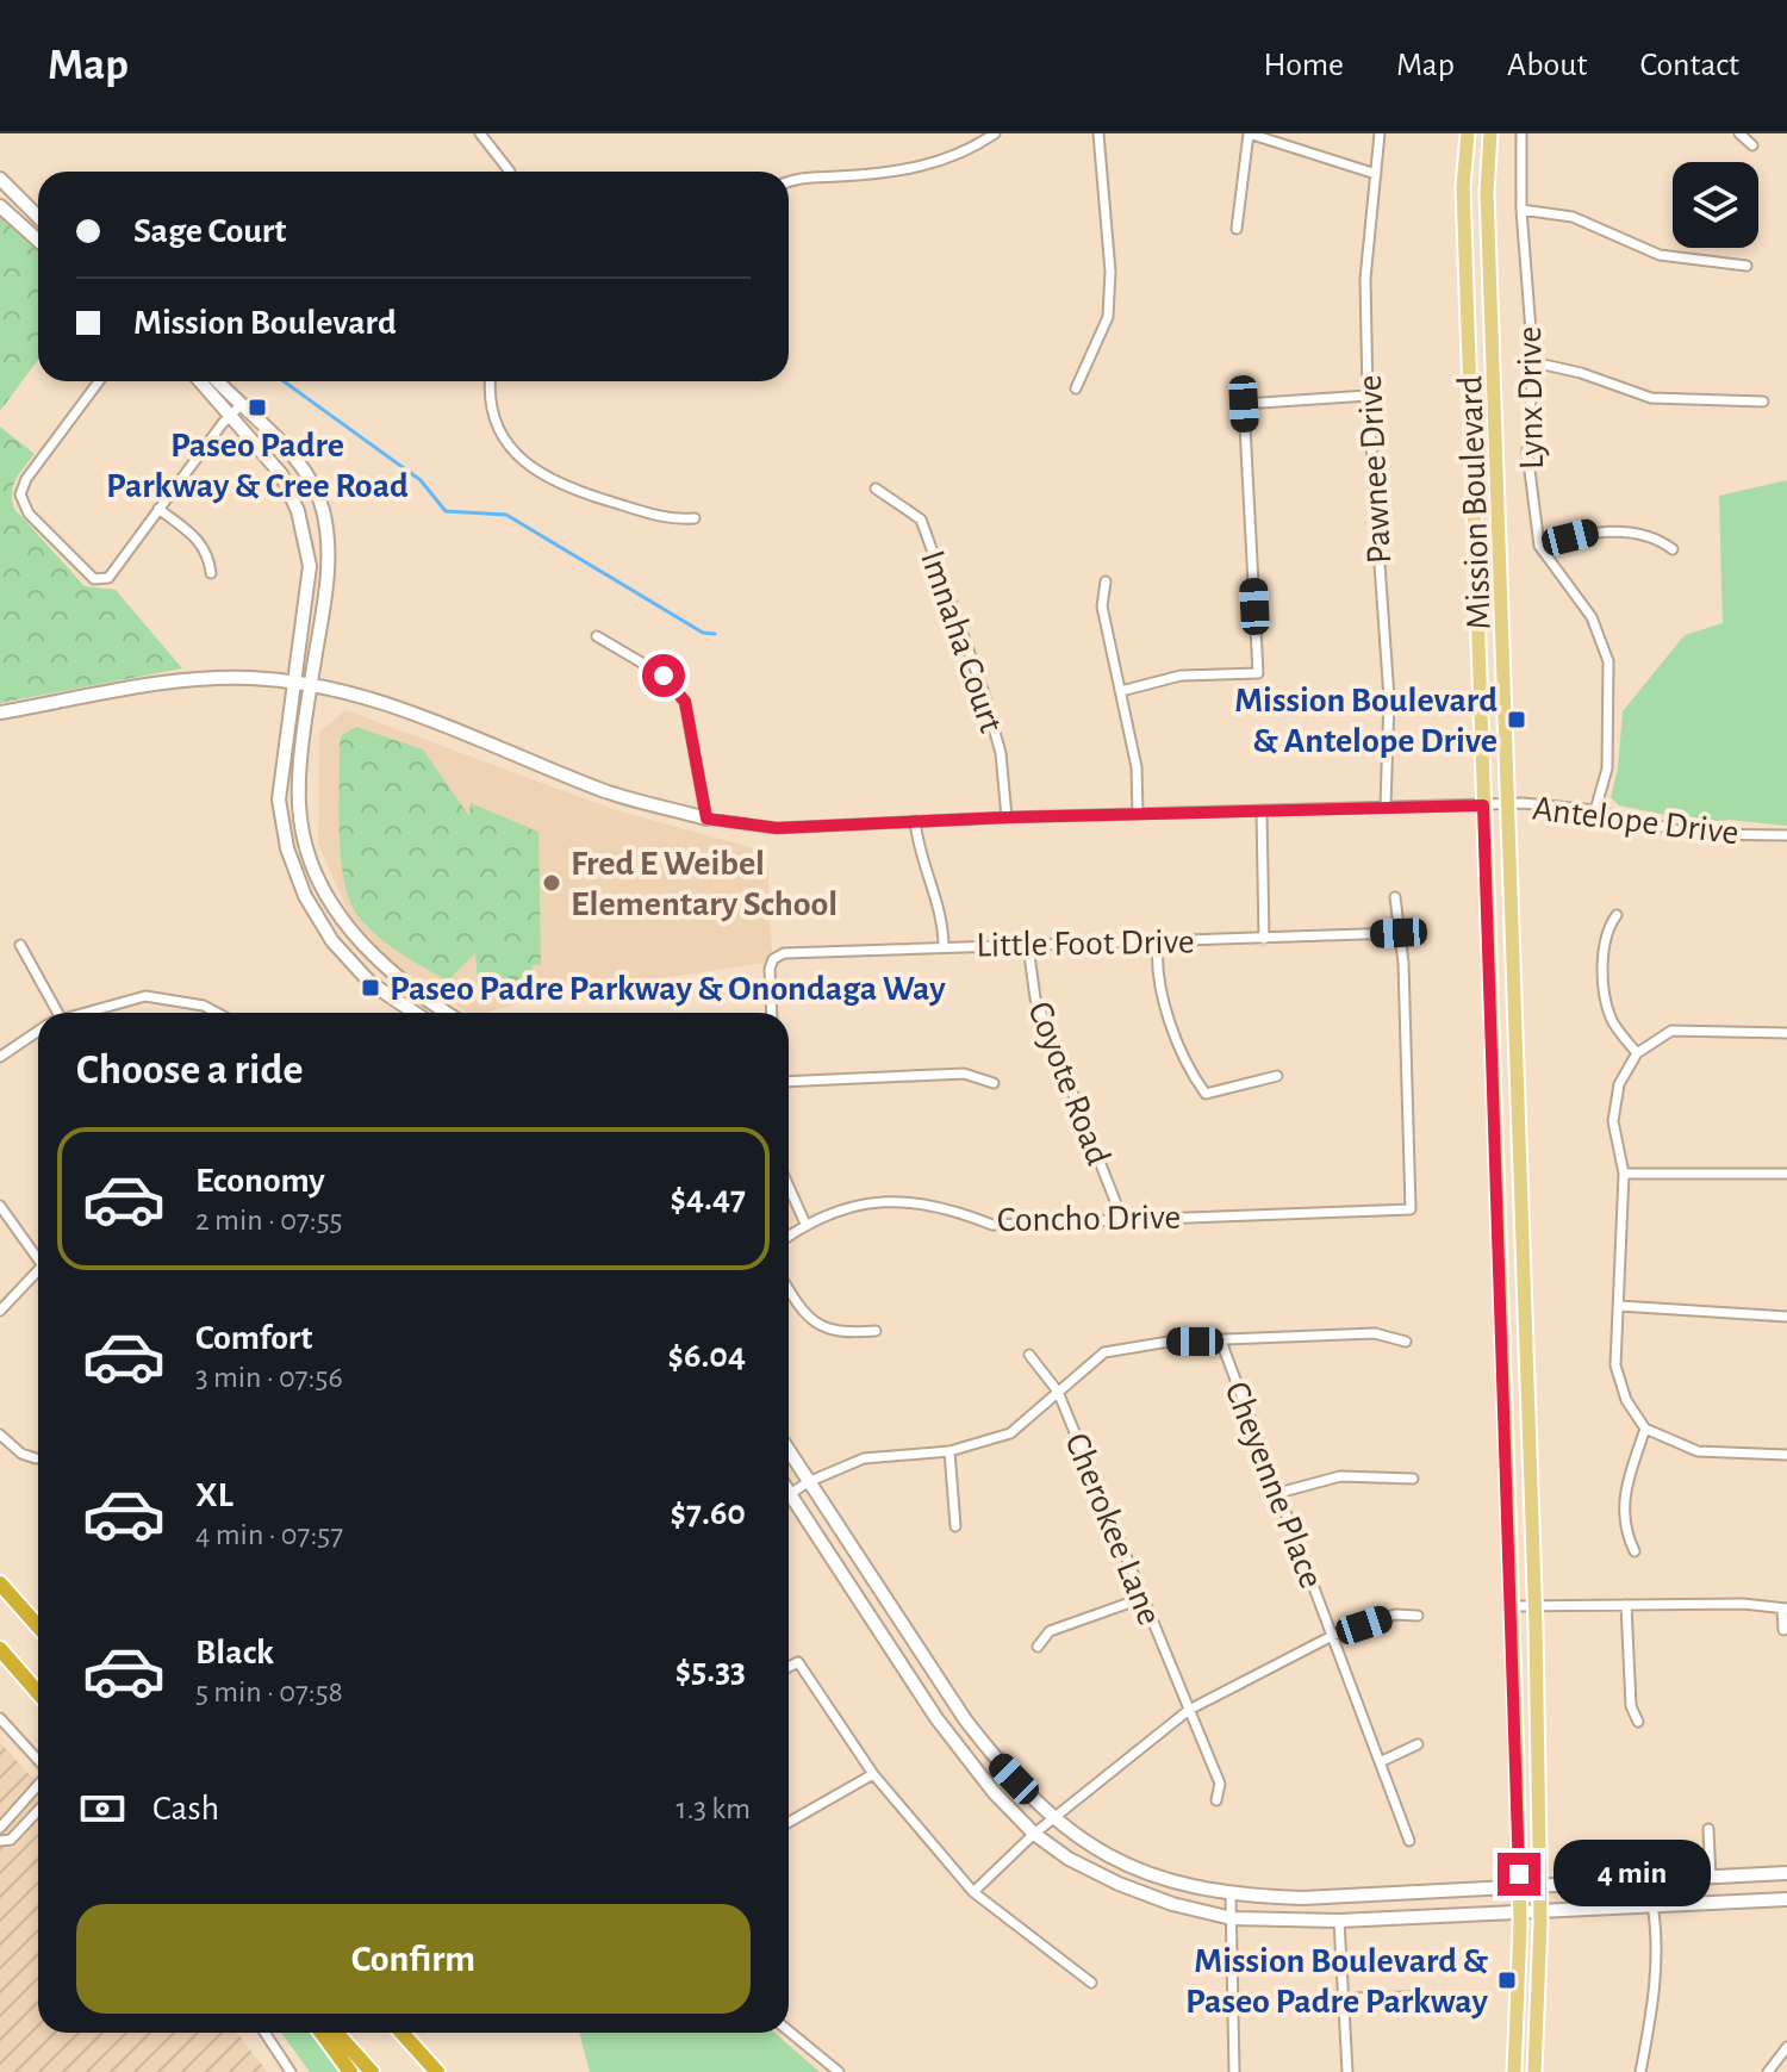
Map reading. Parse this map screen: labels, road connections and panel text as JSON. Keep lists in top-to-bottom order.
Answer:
{
  "streets": {
    "main road": ["Mission Boulevard"],
    "street": [
      "Lynx Drive",
      "Pawnee Drive",
      "Imnaha Court",
      "Antelope Drive",
      "Little Foot Drive",
      "Coyote Road",
      "Concho Drive",
      "Cheyenne Place",
      "Cherokee Lane"
    ]
  },
  "crossings": [
    ["Lynx Drive", "Antelope Drive"],
    ["Pawnee Drive", "Antelope Drive"],
    ["Mission Boulevard", "Antelope Drive"],
    ["Imnaha Court", "Antelope Drive"],
    ["Little Foot Drive", "Coyote Road"],
    ["Little Foot Drive", "Concho Drive"],
    ["Coyote Road", "Concho Drive"]
  ],
  "places": {
    "transit": [
      "Paseo Padre Parkway & Cree Road",
      "Mission Boulevard & Antelope Drive",
      "Paseo Padre Parkway & Onondaga Way",
      "Mission Boulevard & Paseo Padre Parkway"
    ],
    "other": ["Fred E Weibel Elementary School"]
  },
  "page": {
    "header": "Map",
    "nav": [
      "Home",
      "Map",
      "About",
      "Contact"
    ],
    "banner": ["Sage Court", "Mission Boulevard"],
    "heading": "Choose a ride",
    "list": [
      {
        "name": "Economy",
        "note": "2 min · 07:55",
        "value": "$4.47"
      },
      {
        "name": "Comfort",
        "note": "3 min · 07:56",
        "value": "$6.04"
      },
      {
        "name": "XL",
        "note": "4 min · 07:57",
        "value": "$7.60"
      },
      {
        "name": "Black",
        "note": "5 min · 07:58",
        "value": "$5.33"
      }
    ],
    "pay": ["Cash", "1.3 km"],
    "bubble": "4 min",
    "buttons": "Confirm"
  }
}
